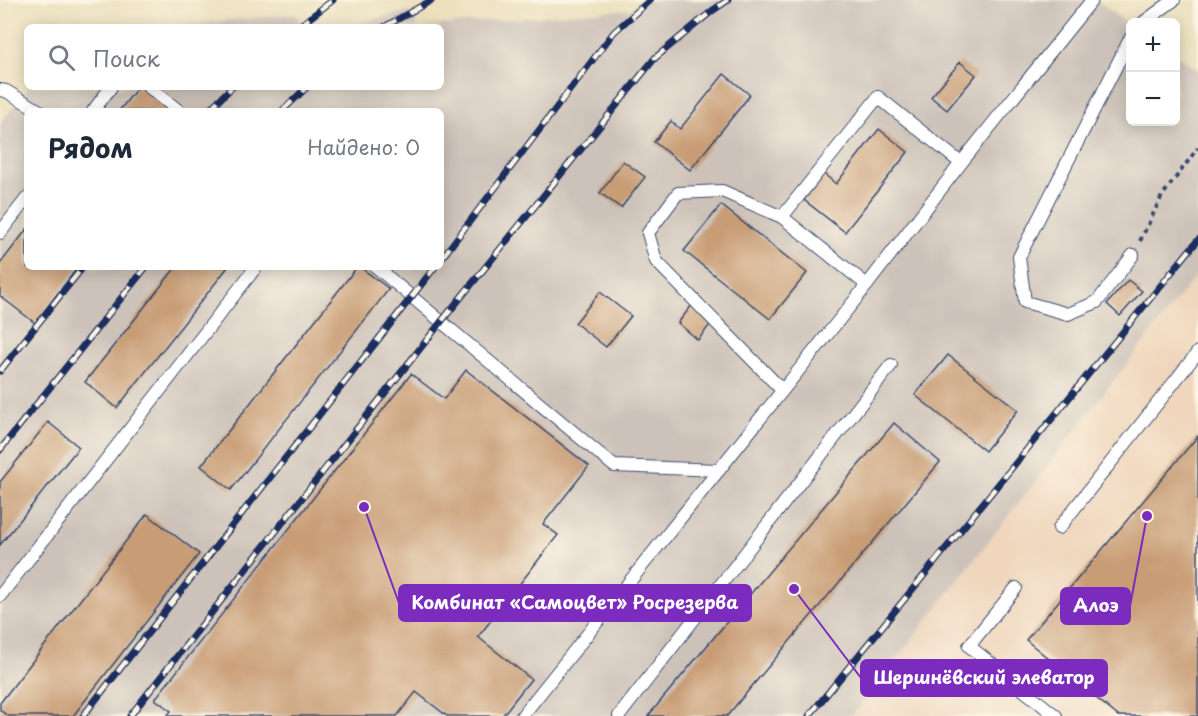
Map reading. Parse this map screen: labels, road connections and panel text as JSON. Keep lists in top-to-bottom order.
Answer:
{
  "places": ["Комбинат «Самоцвет» Росрезерва", "Алоэ", "Шершнёвский элеватор"],
  "page": {
    "map_buttons": ["+", "−"],
    "search": "Поиск",
    "heading": ["Рядом", "Найдено: 0"]
  }
}
